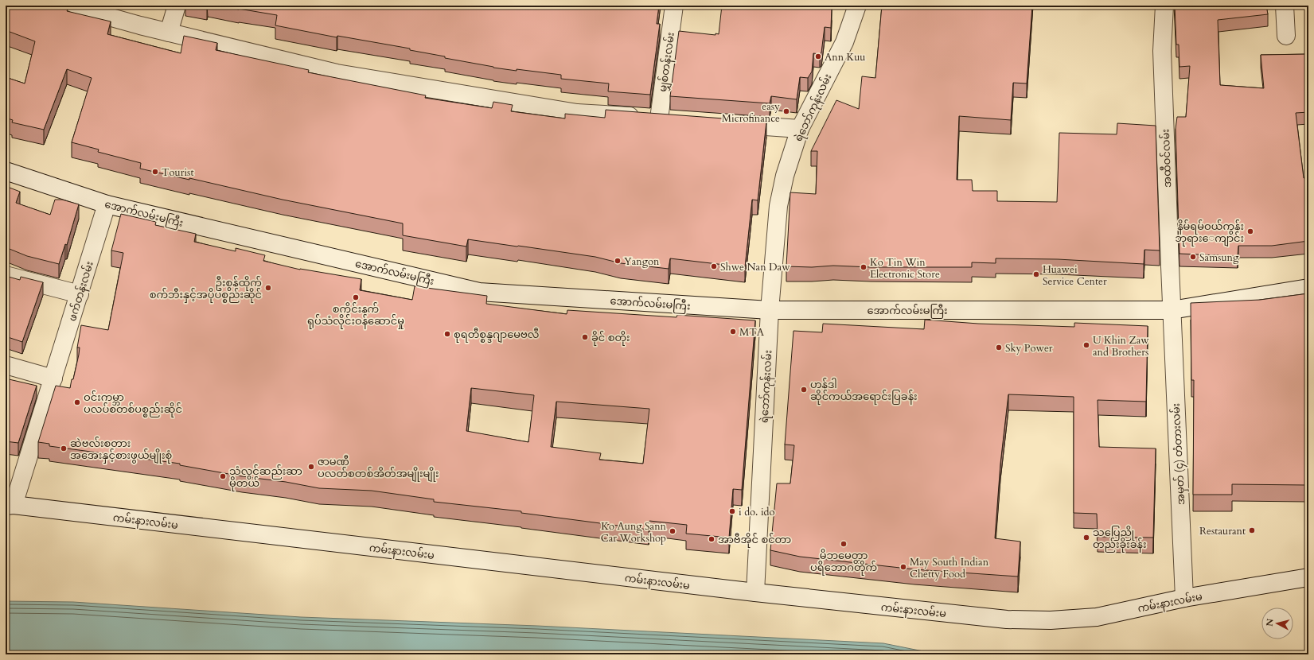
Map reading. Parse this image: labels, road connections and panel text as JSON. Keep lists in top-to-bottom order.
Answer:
{
  "streets": {
    "main road": [
      "မျှစ်တန်းလမ်း",
      "ရဲဘော်ကုန်းလမ်း",
      "အထီဝင်လမ်း",
      "အောက်လမ်းမကြီး",
      "ဖက်တန်းလမ်း",
      "အမှတ် (၄) တံတားလမ်း",
      "ကမ်းနားလမ်းမ"
    ]
  },
  "crossings": [
    ["ရဲဘော်ကုန်းလမ်း", "အောက်လမ်းမကြီး"],
    ["ရဲဘော်ကုန်းလမ်း", "ကမ်းနားလမ်းမ"],
    ["အထီဝင်လမ်း", "အောက်လမ်းမကြီး"],
    ["အထီဝင်လမ်း", "အမှတ် (၄) တံတားလမ်း"],
    ["အောက်လမ်းမကြီး", "ဖက်တန်းလမ်း"],
    ["အောက်လမ်းမကြီး", "အမှတ် (၄) တံတားလမ်း"],
    ["ဖက်တန်းလမ်း", "ကမ်းနားလမ်းမ"],
    ["အမှတ် (၄) တံတားလမ်း", "ကမ်းနားလမ်းမ"]
  ],
  "places": [
    "Ann Kuu",
    "easy Microfinance",
    "Tourist",
    "နိမ်ရမ်ဝယ်ကွန်း ဘုရားေကျာင်း",
    "Samsung",
    "Yangon",
    "Shwe Nan Daw",
    "Ko Tin Win Electronic Store",
    "Huawei Service Center",
    "ဦးစွန်ထိုက် စက်ဘီးနှင့်အပိုပစ္စည်းဆိုင်",
    "စကိုင်းနက် ရုပ်သံလိုင်းဝန်ဆောင်မှု",
    "MTA",
    "စုရတီစ္စန္ဒဂျာမေဗလီ",
    "ခိုင် စတိုး",
    "U Khin Zaw and Brothers",
    "Sky Power",
    "ဟွန်ဒါ ဆိုင်ကယ်အရောင်းပြခန်း",
    "ဝင်းကမ္ဘာ ပလပ်စတစ်ပစ္စည်းဆိုင်",
    "ဆဲဗလ်းစတား အအေးနှင့်စားဖွယ်မျိုးစုံ",
    "ဇာမဏီ ပလတ်စတစ်အိတ်အမျိုးမျိုး",
    "သံလွင်ဆည်းဆာ မိုတယ်",
    "i do. ido",
    "Restaurant",
    "Ko Aung Sann Car Workshop",
    "သပြေညို တည်းခိုးခန်း",
    "အာဗီအိုင် စင်တာ",
    "မိဘမေတ္တာ ပရိဘောဂတိုက်",
    "May South Indian Chetty Food"
  ],
  "north": "left"
}
